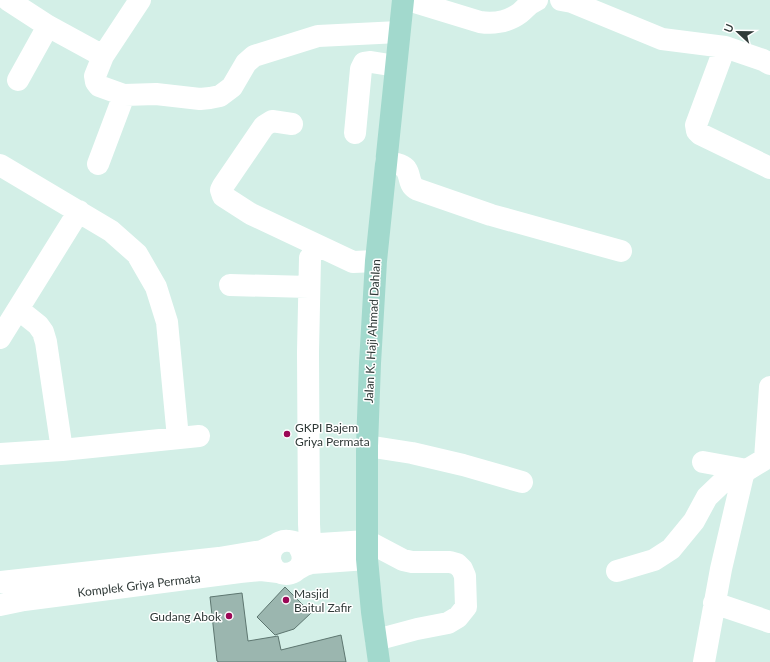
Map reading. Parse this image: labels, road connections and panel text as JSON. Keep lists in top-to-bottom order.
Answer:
{
  "streets": {
    "main road": ["Jalan K. Haji Ahmad Dahlan"],
    "street": ["Komplek Griya Permata"]
  },
  "crossings": [
    ["Jalan K. Haji Ahmad Dahlan", "Komplek Griya Permata"]
  ],
  "places": ["GKPI Bajem Griya Permata", "Masjid Baitul Zafir", "Gudang Abok"],
  "north": "left"
}
